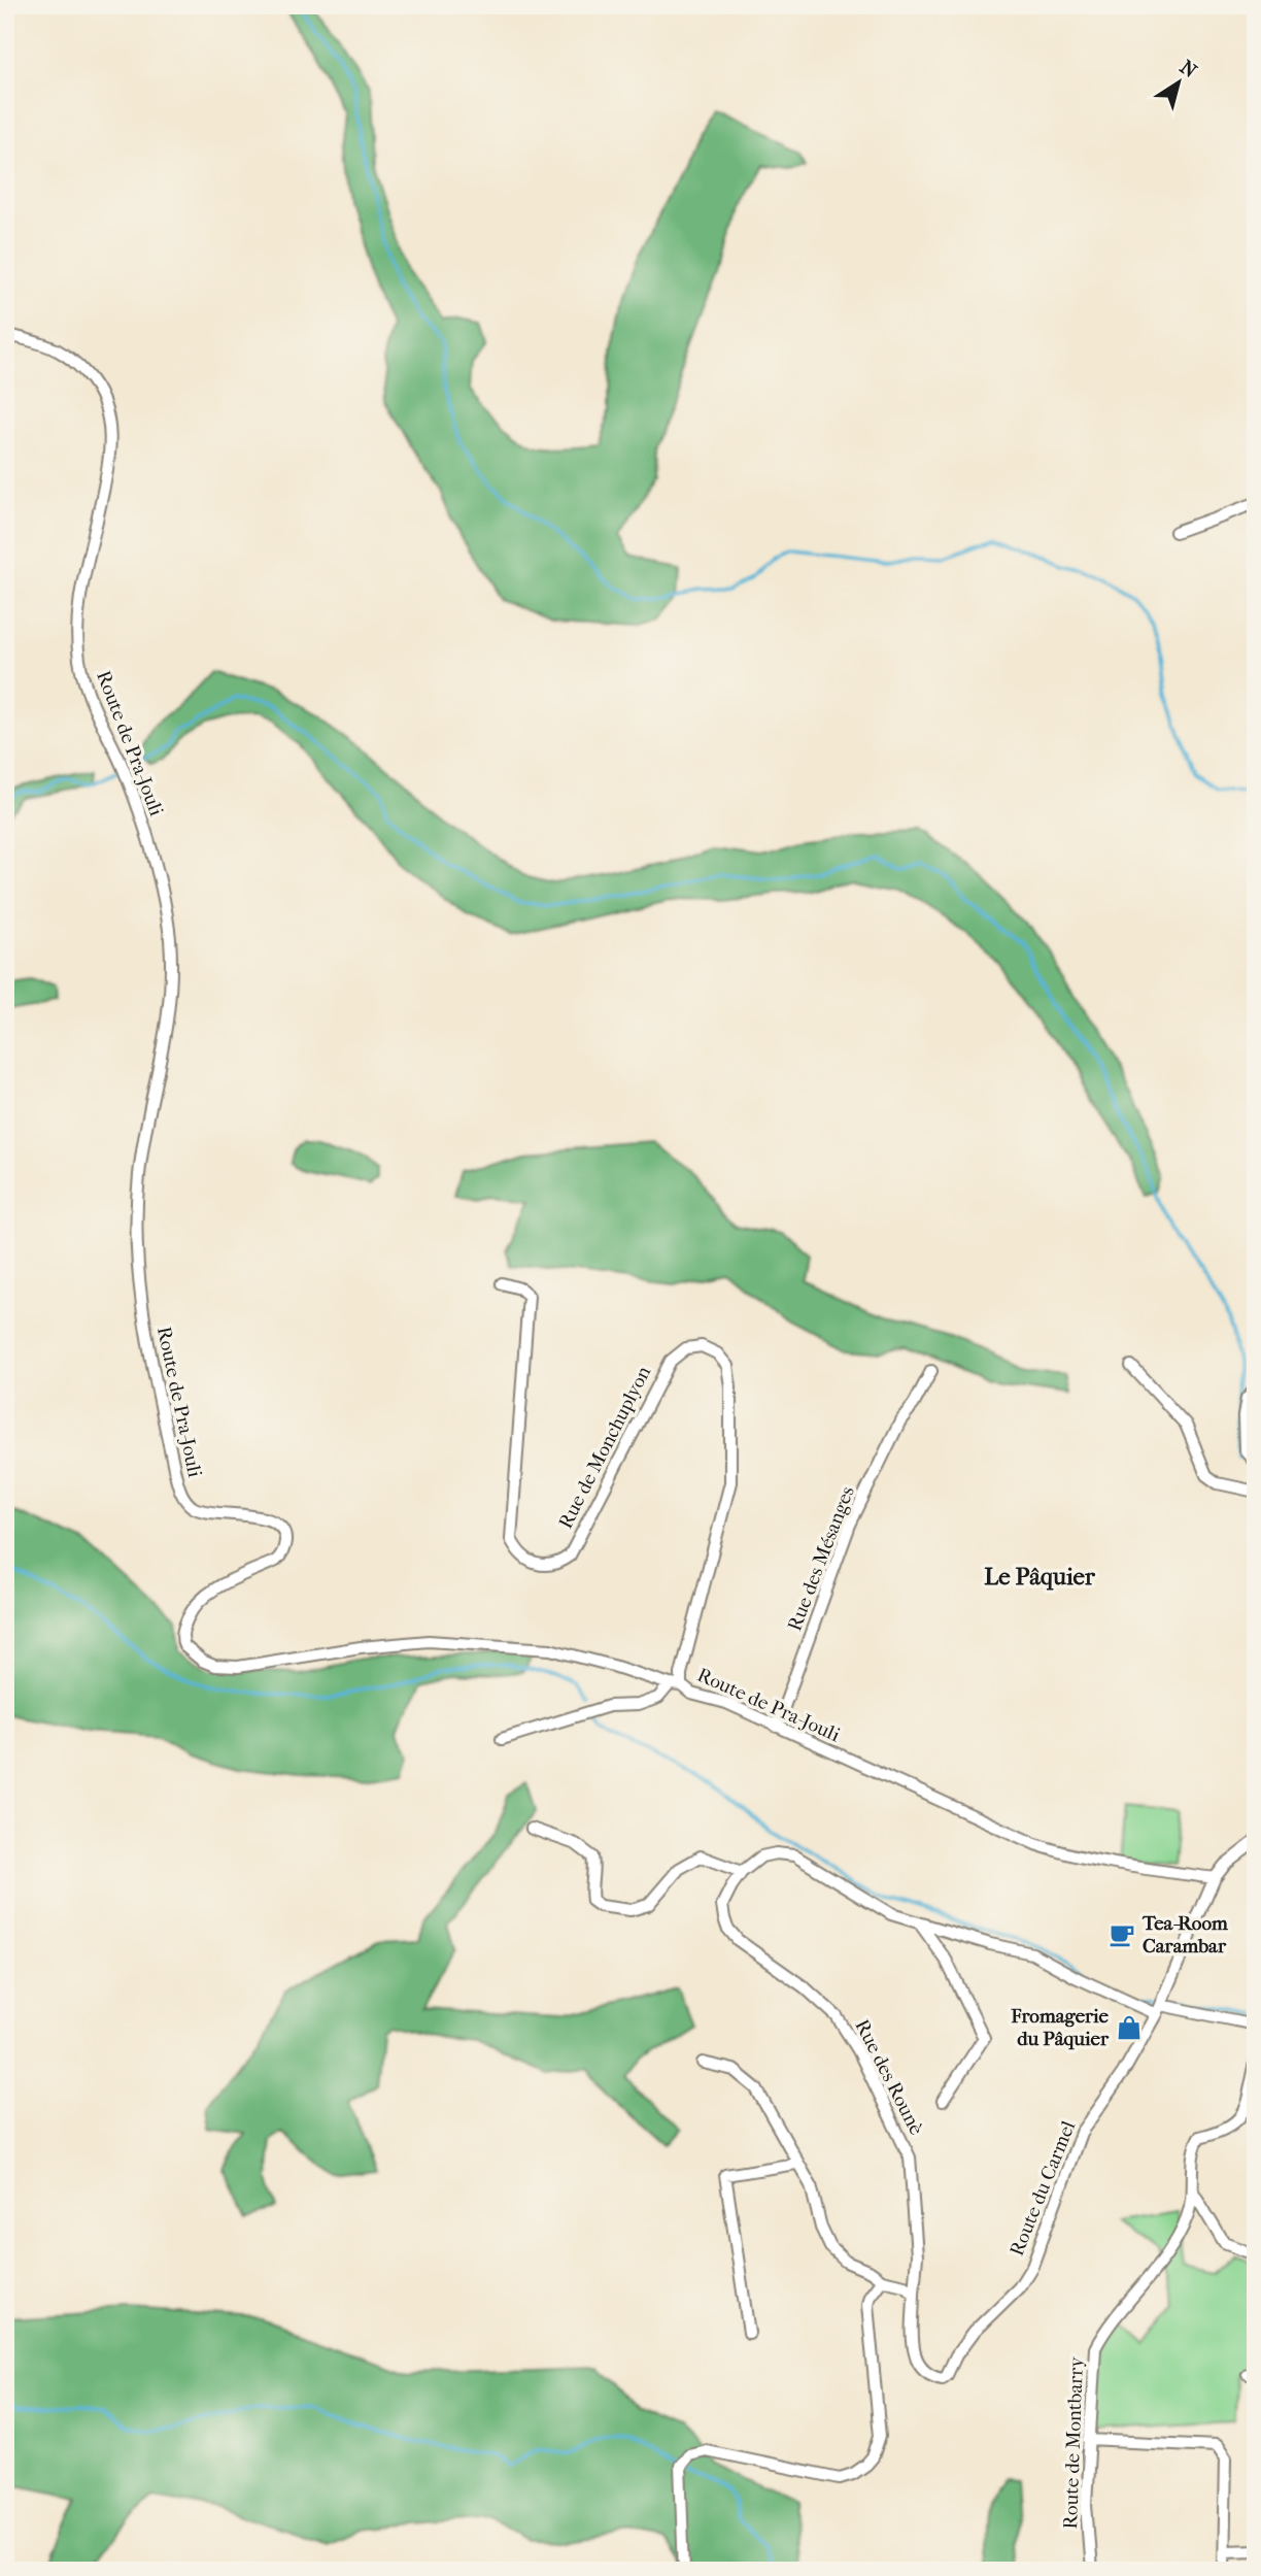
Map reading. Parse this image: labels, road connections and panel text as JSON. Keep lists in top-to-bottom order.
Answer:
{
  "streets": {
    "street": [
      "Route de Pra-Jouli",
      "Rue de Monchuplyon",
      "Rue des Mésanges",
      "Rue des Rounè",
      "Route du Carmel",
      "Route de Montbarry"
    ]
  },
  "crossings": [
    ["Route de Pra-Jouli", "Rue de Monchuplyon"],
    ["Route de Pra-Jouli", "Rue des Mésanges"],
    ["Rue des Rounè", "Route du Carmel"]
  ],
  "districts": ["Le Pâquier"],
  "places": {
    "cafe": ["Tea-Room Carambar"],
    "shop": ["Fromagerie du Pâquier"]
  },
  "north": "top right"
}
